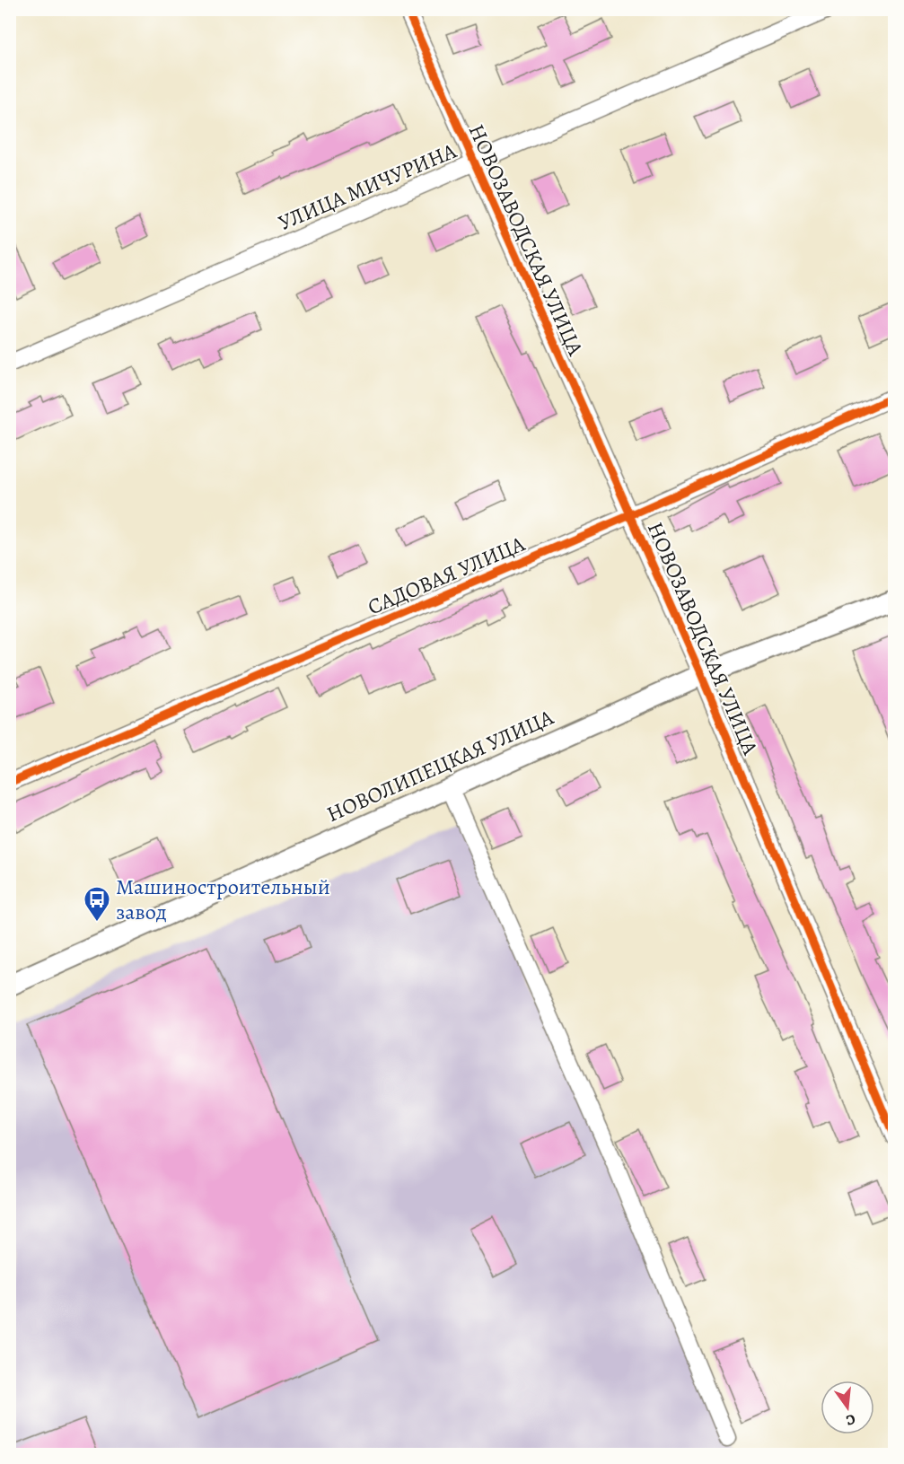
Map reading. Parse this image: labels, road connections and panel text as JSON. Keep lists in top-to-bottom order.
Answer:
{
  "streets": {
    "street": [
      "УЛИЦА МИЧУРИНА",
      "НОВОЗАВОДСКАЯ УЛИЦА",
      "САДОВАЯ УЛИЦА",
      "НОВОЛИПЕЦКАЯ УЛИЦА"
    ]
  },
  "crossings": [
    ["УЛИЦА МИЧУРИНА", "НОВОЗАВОДСКАЯ УЛИЦА"],
    ["НОВОЗАВОДСКАЯ УЛИЦА", "САДОВАЯ УЛИЦА"],
    ["НОВОЗАВОДСКАЯ УЛИЦА", "НОВОЛИПЕЦКАЯ УЛИЦА"]
  ],
  "places": {
    "bus stop": ["Машиностроительный завод"]
  },
  "north": "bottom"
}
